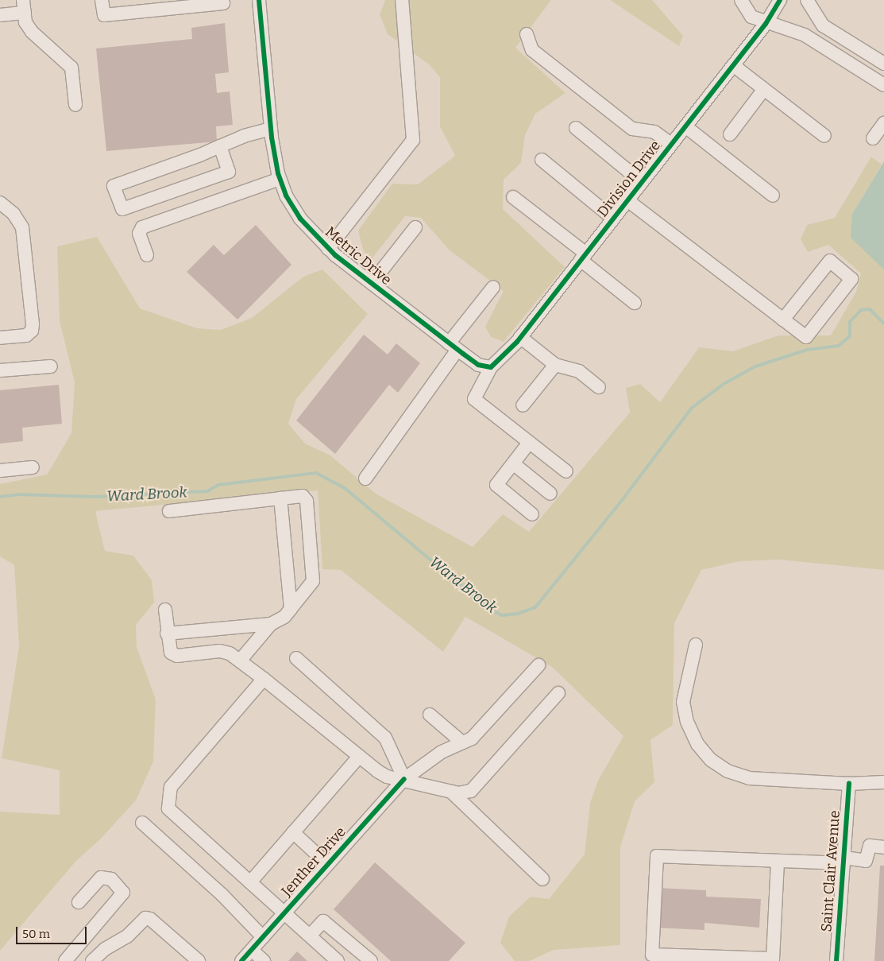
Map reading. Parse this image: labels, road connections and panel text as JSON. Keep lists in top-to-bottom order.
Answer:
{
  "streets": {
    "street": [
      "Division Drive",
      "Metric Drive",
      "Jenther Drive",
      "Saint Clair Avenue"
    ]
  },
  "crossings": [
    ["Division Drive", "Metric Drive"]
  ],
  "water": ["Ward Brook"],
  "scale_bar": "50 m"
}
